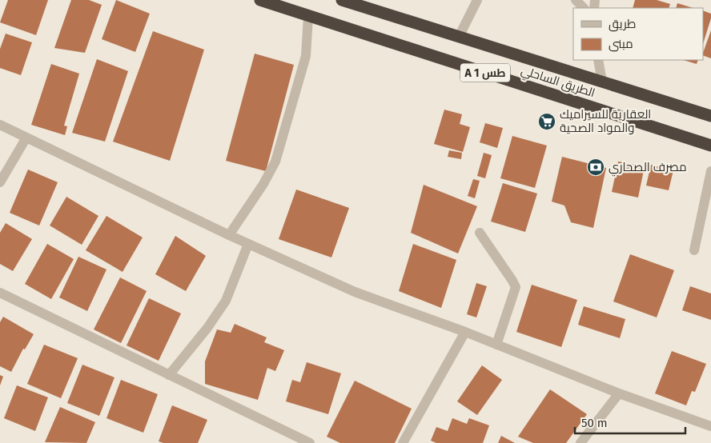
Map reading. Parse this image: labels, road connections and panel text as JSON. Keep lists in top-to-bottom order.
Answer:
{
  "streets": {
    "highway": ["A 1 طس", "الطريق الساحلي"]
  },
  "places": {
    "supermarket": ["العقارية للسيراميك والمواد الصحية"],
    "bank": ["مصرف الصحاري"]
  },
  "legend": ["طريق", "مبنى"],
  "scale_bar": "50 m"
}
